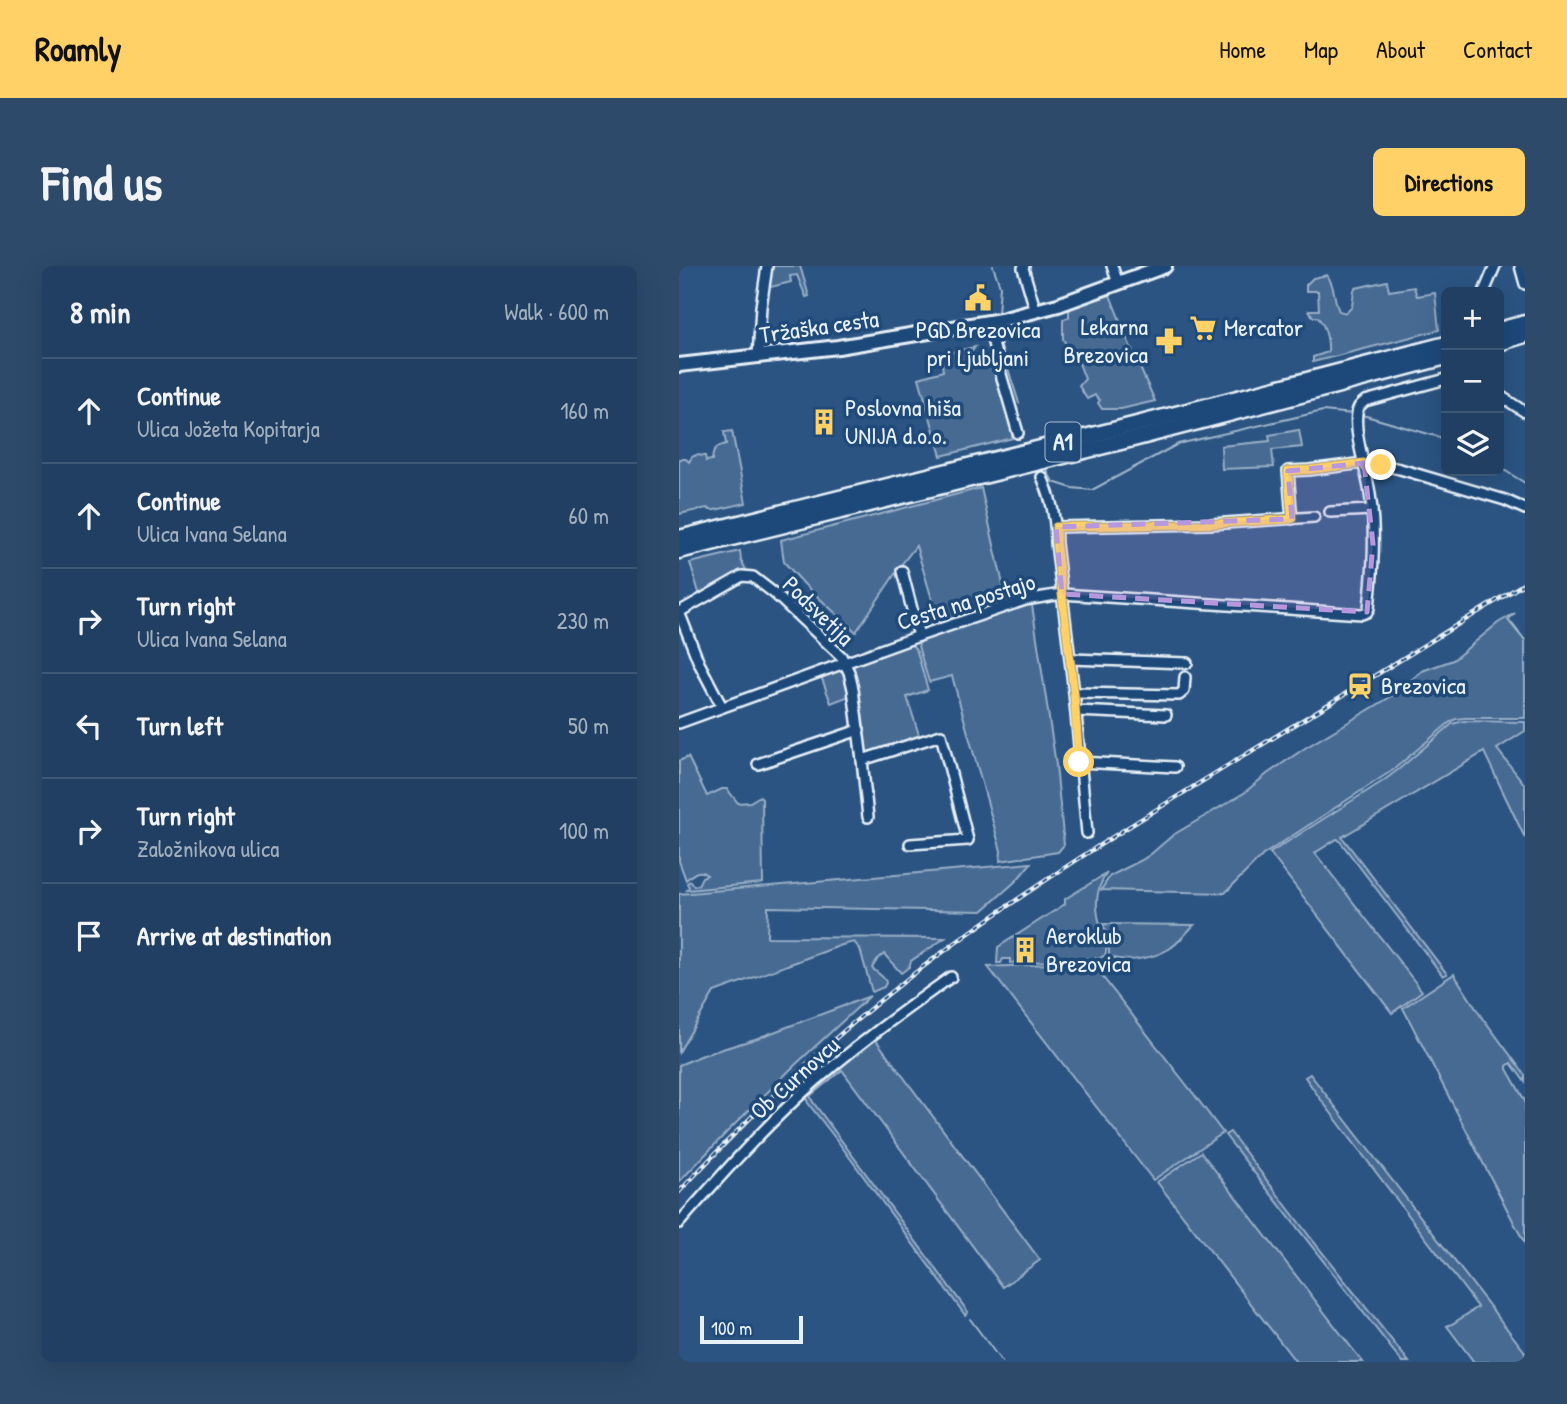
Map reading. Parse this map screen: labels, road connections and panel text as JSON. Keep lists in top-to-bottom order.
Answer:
{
  "streets": {
    "highway": ["A1"],
    "main road": ["Tržaška cesta"],
    "street": ["Cesta na postajo", "Podsvetija", "Ob Curnovcu"]
  },
  "crossings": [
    ["Cesta na postajo", "Podsvetija"]
  ],
  "places": {
    "public building": ["PGD Brezovica pri Ljubljani"],
    "supermarket": ["Mercator"],
    "pharmacy": ["Lekarna Brezovica"],
    "building": ["Poslovna hiša UNIJA d.o.o.", "Aeroklub Brezovica"],
    "station": ["Brezovica"]
  },
  "scale_bar": "100 m",
  "page": {
    "header": "Roamly",
    "nav": [
      "Home",
      "Map",
      "About",
      "Contact"
    ],
    "buttons": "Directions",
    "title": "Find us",
    "heading": ["8 min", "Walk · 600 m"],
    "map_buttons": ["+", "−"],
    "list": [
      ["Continue", "Ulica Jožeta Kopitarja", "160 m"],
      ["Continue", "Ulica Ivana Selana", "60 m"],
      ["Turn right", "Ulica Ivana Selana", "230 m"],
      ["Turn left", "50 m"],
      ["Turn right", "Založnikova ulica", "100 m"],
      "Arrive at destination"
    ],
    "scale": "100 m"
  }
}
